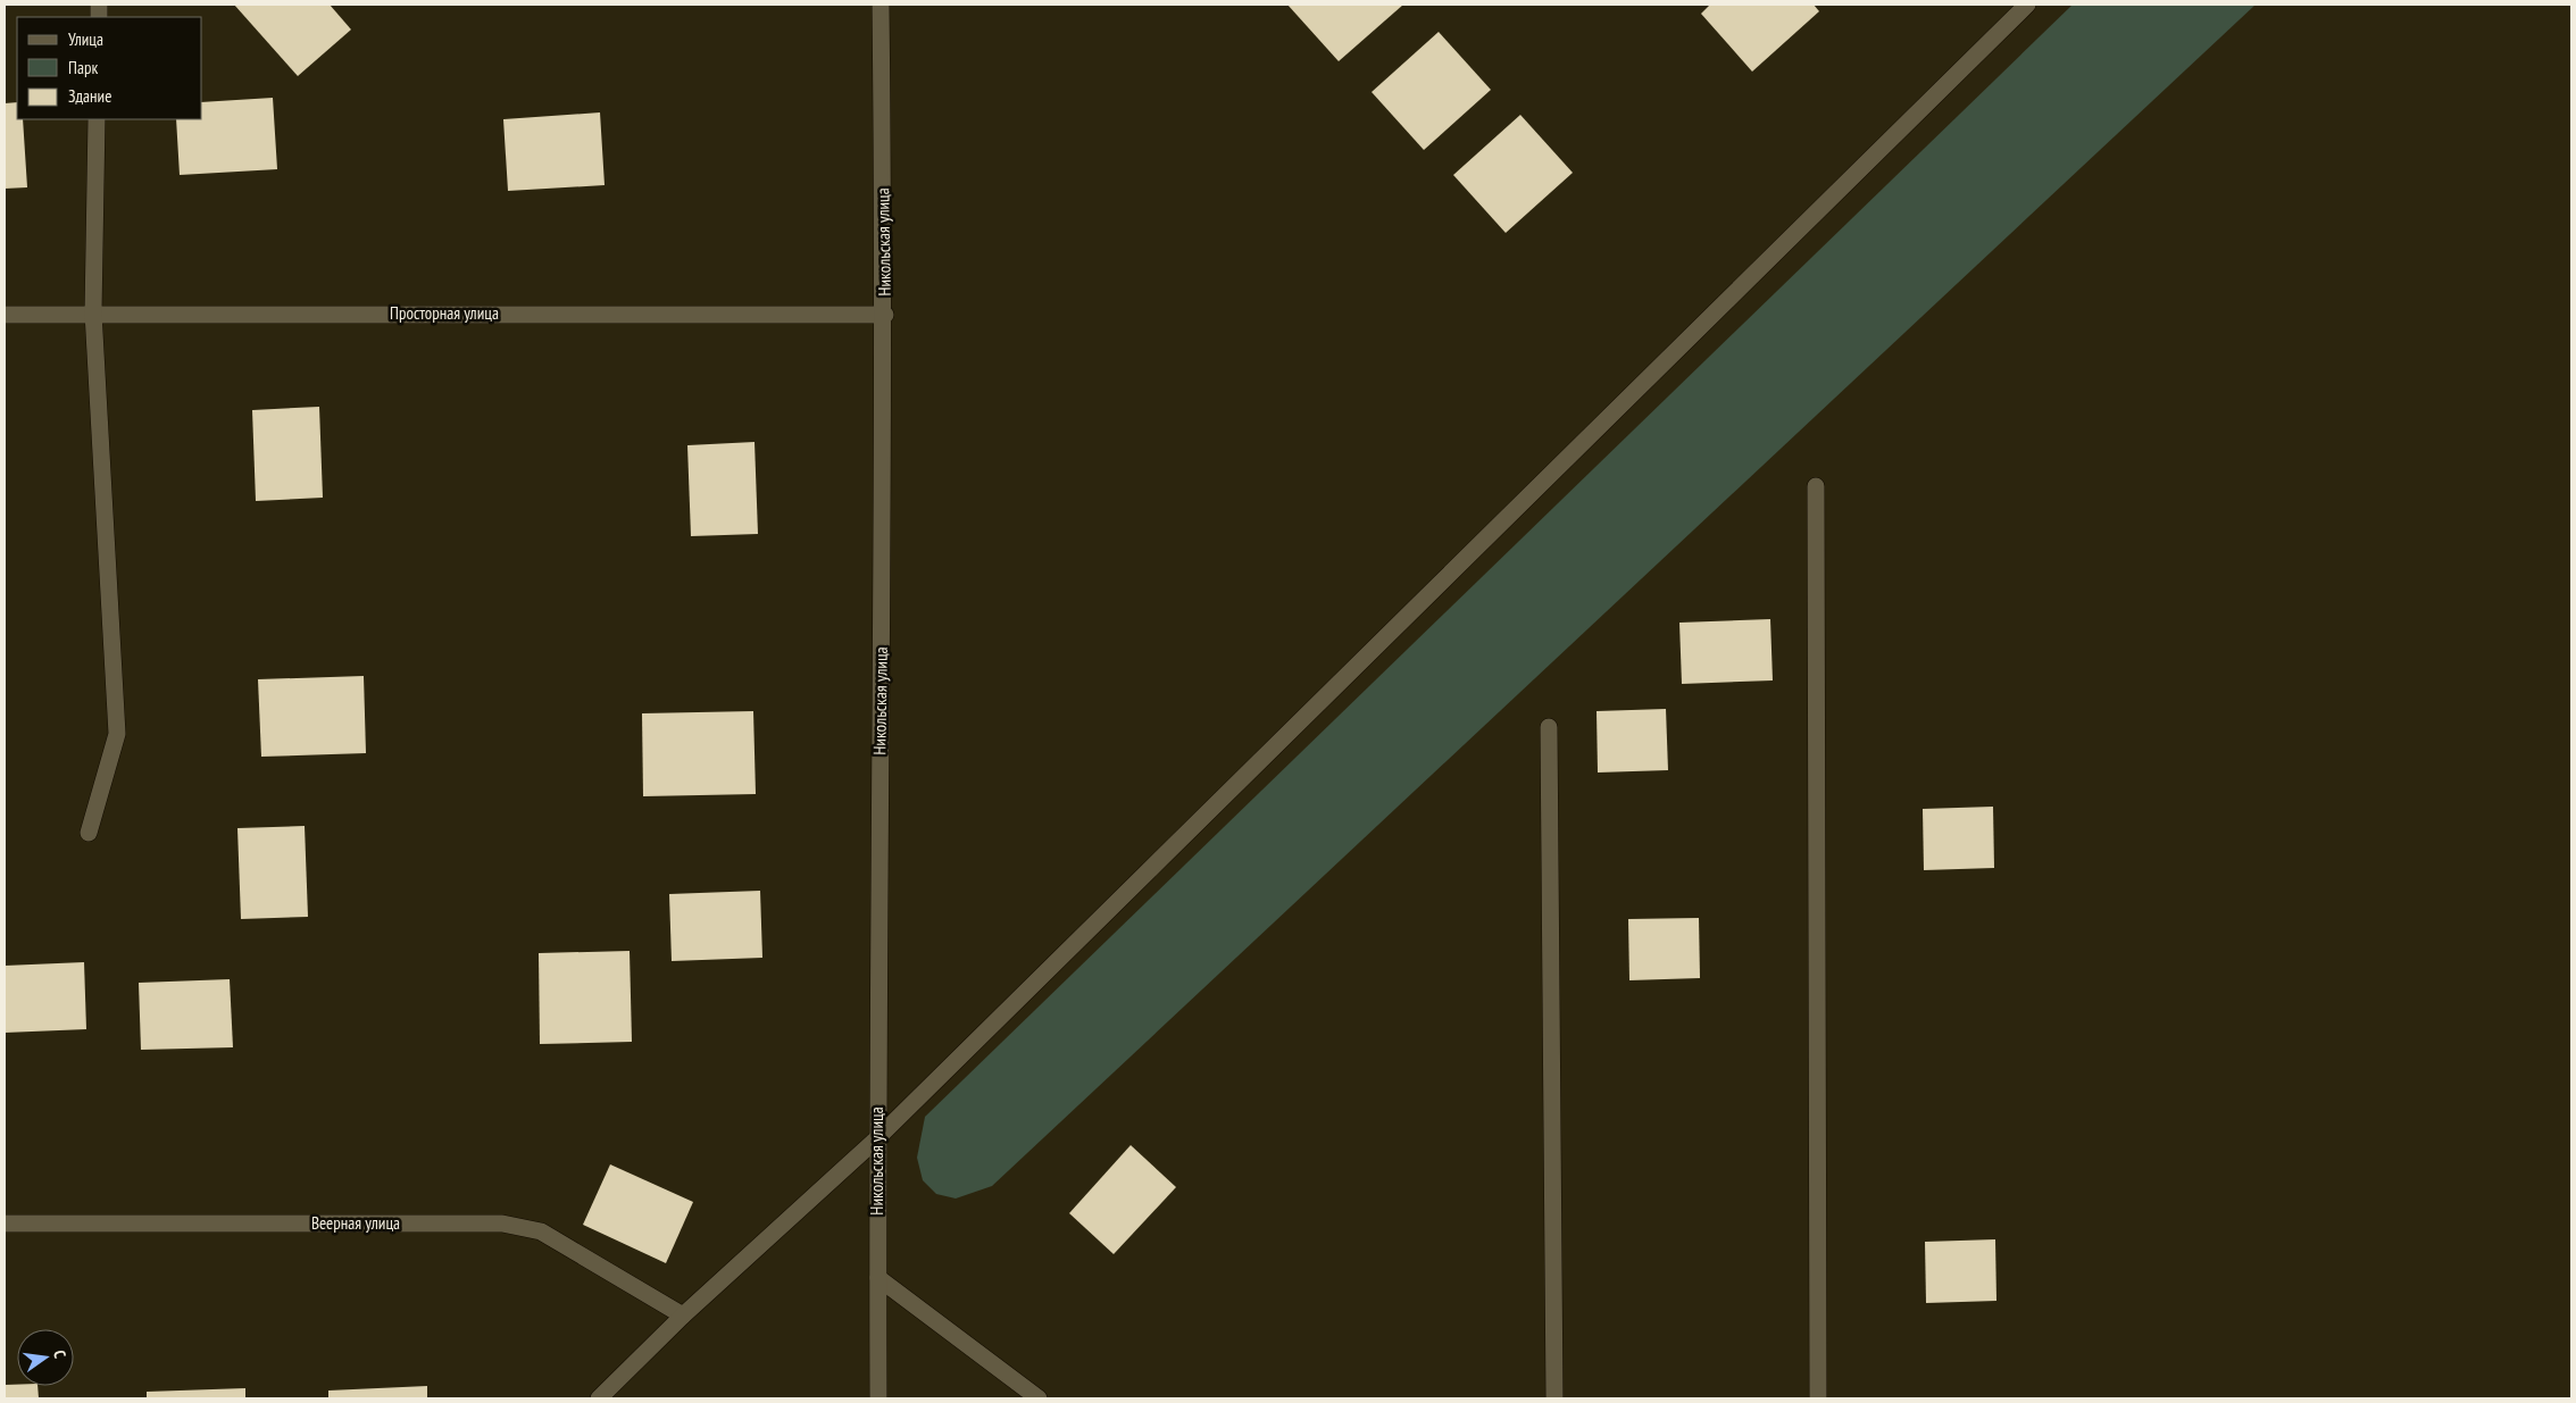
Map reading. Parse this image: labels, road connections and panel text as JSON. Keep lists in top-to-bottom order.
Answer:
{
  "streets": {
    "street": ["Никольская улица", "Просторная улица", "Веерная улица"]
  },
  "crossings": [
    ["Никольская улица", "Просторная улица"]
  ],
  "legend": ["Улица", "Парк", "Здание"],
  "north": "right"
}
